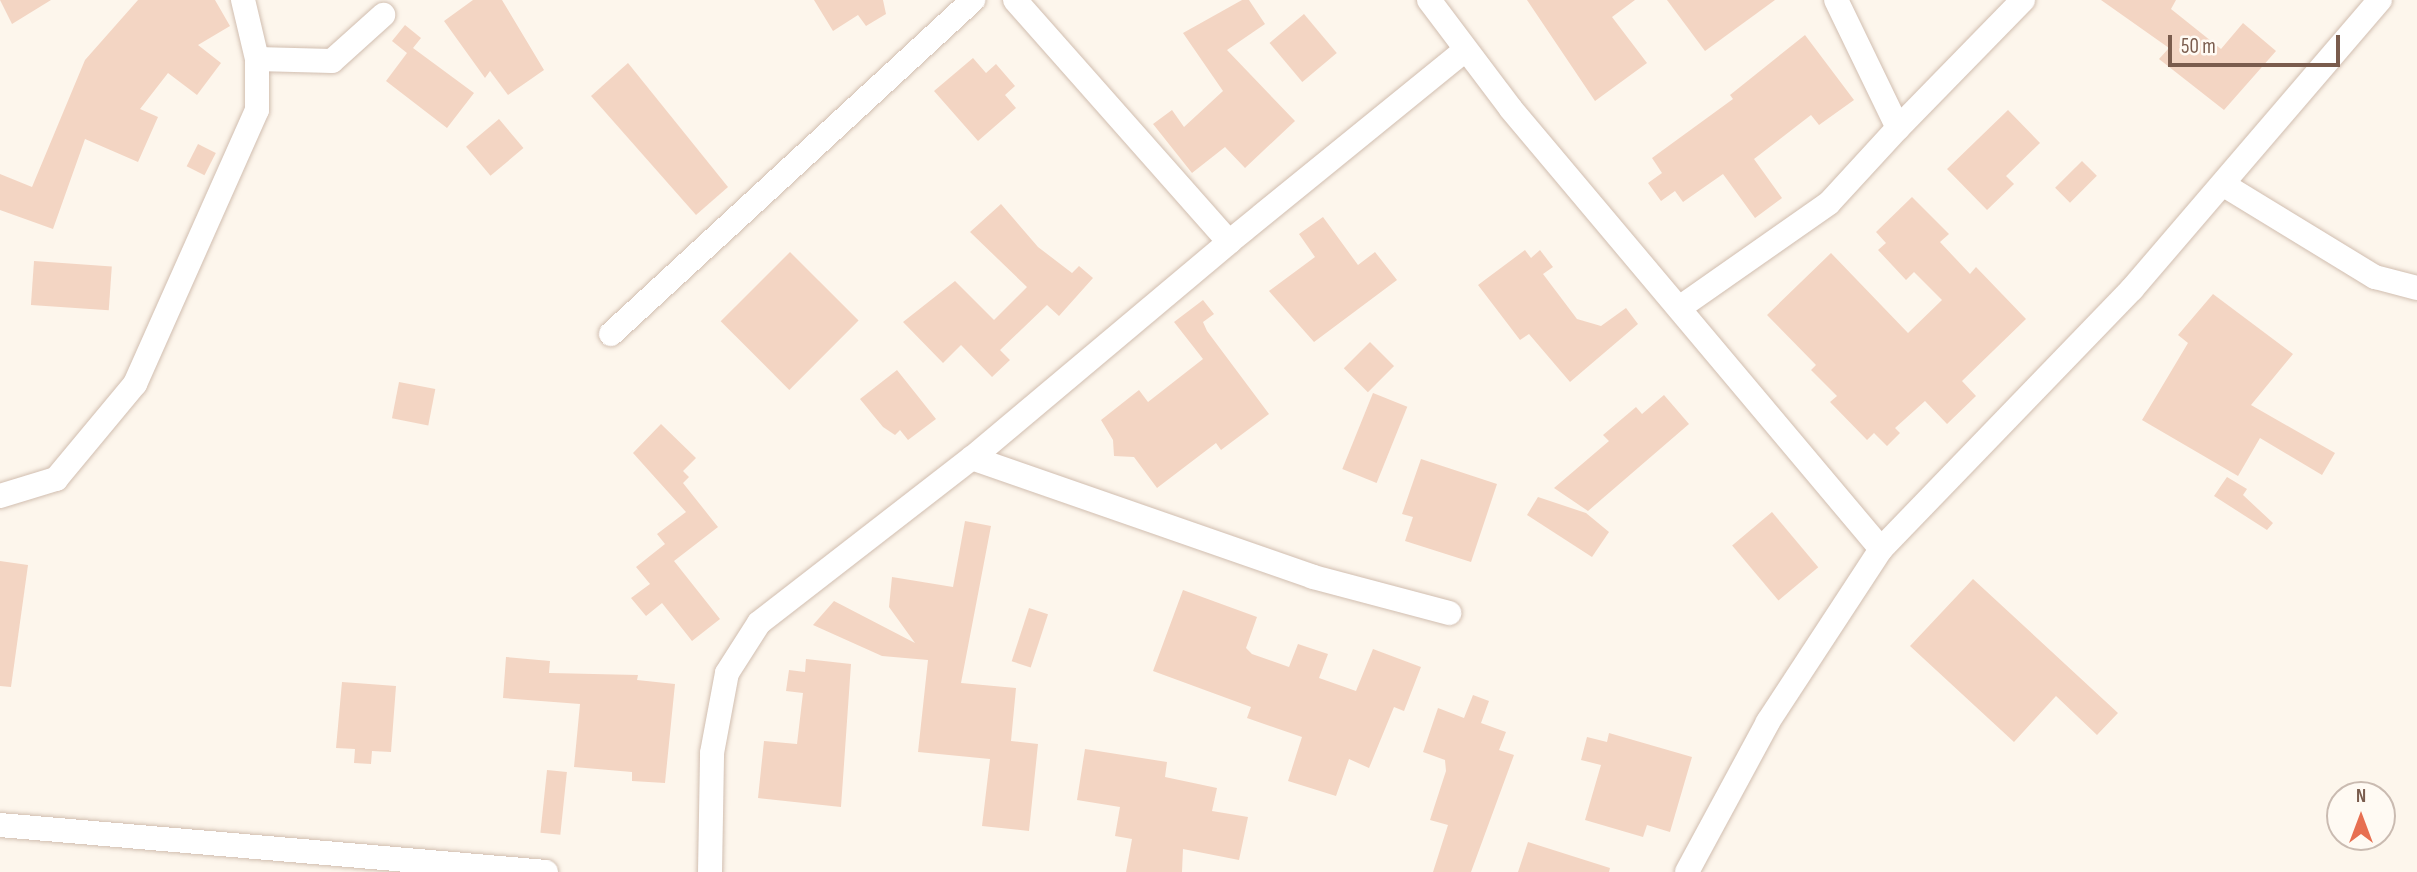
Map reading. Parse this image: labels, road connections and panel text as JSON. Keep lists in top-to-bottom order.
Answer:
{
  "scale_bar": "50 m",
  "north": "top"
}
